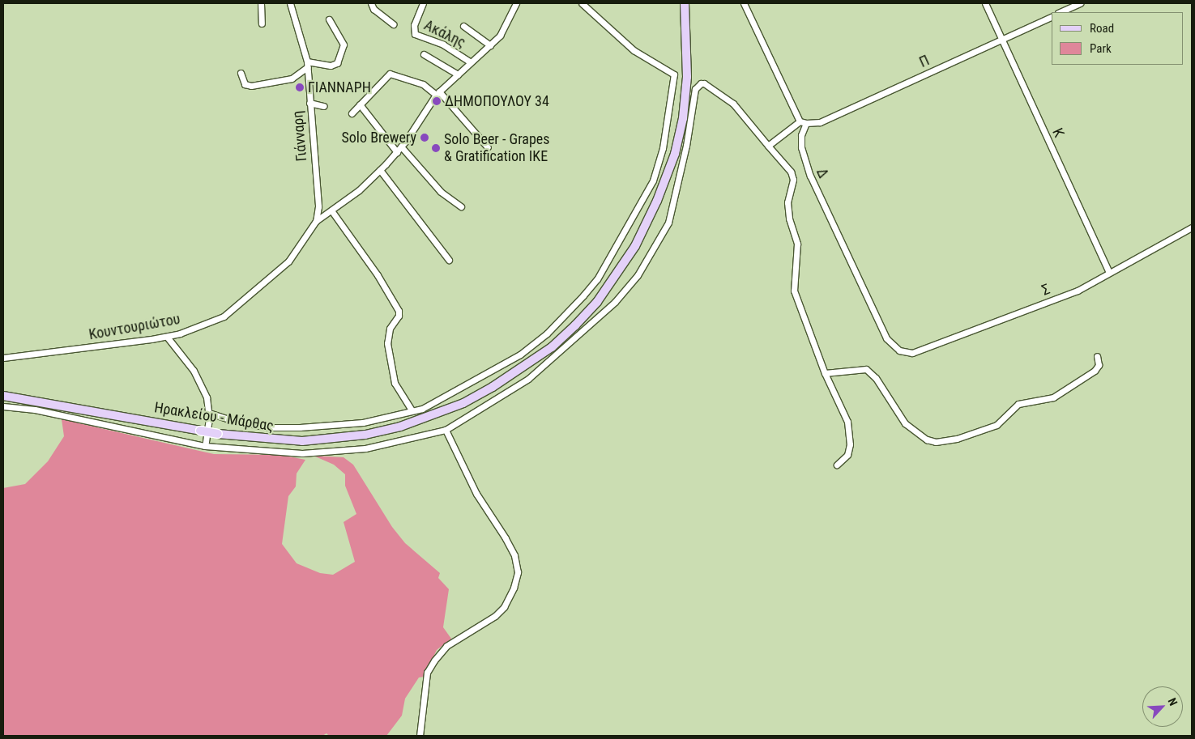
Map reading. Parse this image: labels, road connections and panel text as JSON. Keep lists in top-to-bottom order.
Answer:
{
  "streets": {
    "main road": ["Ηρακλείου - Μάρθας"],
    "street": [
      "Ακάλης",
      "Π",
      "Κ",
      "Γιάνναρη",
      "Δ",
      "Σ",
      "Κουντουριώτου"
    ]
  },
  "crossings": [
    ["Ακάλης", "Κουντουριώτου"],
    ["Π", "Κ"],
    ["Π", "Δ"],
    ["Κ", "Σ"],
    ["Γιάνναρη", "Κουντουριώτου"],
    ["Δ", "Σ"]
  ],
  "places": [
    "ΓΙΑΝΝΑΡΗ",
    "ΔΗΜΟΠΟΥΛΟΥ 34",
    "Solo Brewery",
    "Solo Beer - Grapes & Gratification IKE"
  ],
  "legend": ["Road", "Park"],
  "north": "top right"
}
